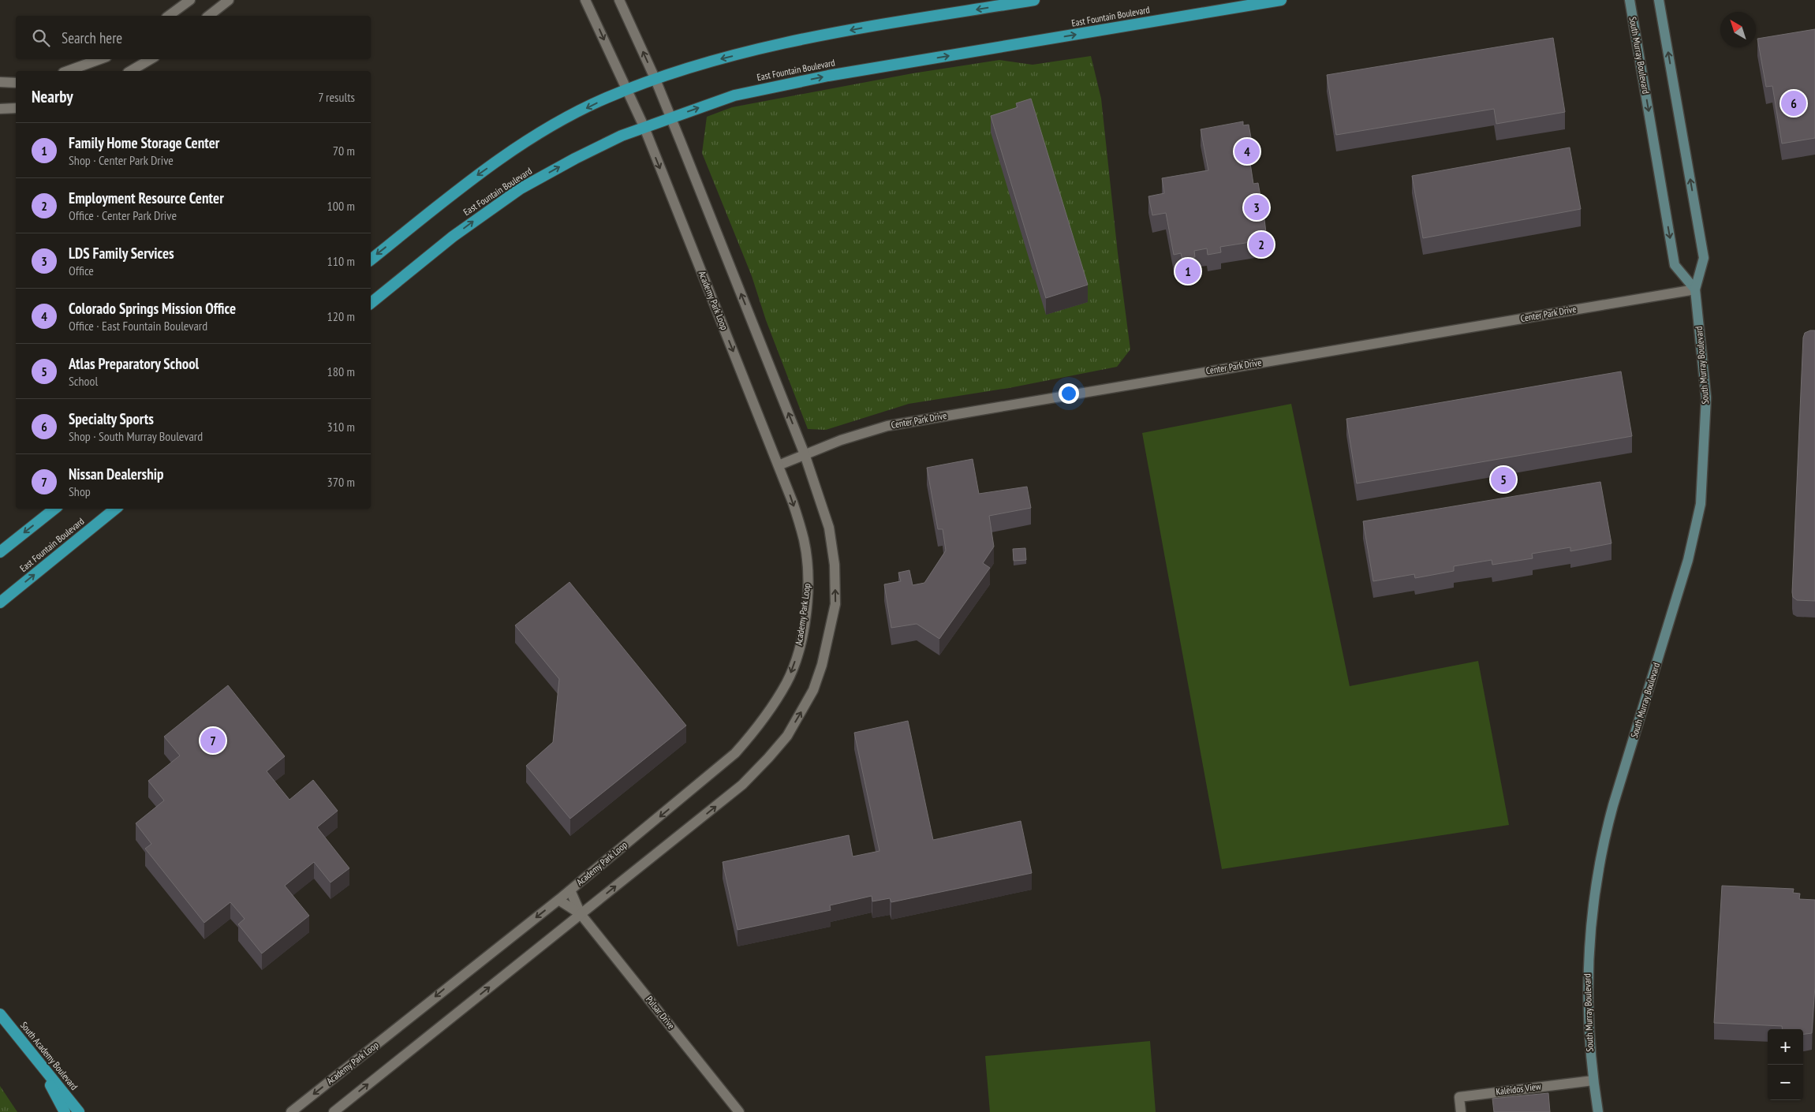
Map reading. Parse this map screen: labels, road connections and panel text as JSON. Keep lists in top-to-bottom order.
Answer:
{
  "streets": {
    "highway": ["East Fountain Boulevard", "South Academy Boulevard"],
    "main road": ["South Murray Boulevard"],
    "street": [
      "Academy Park Loop",
      "Center Park Drive",
      "Pulsar Drive",
      "Kaleidos View"
    ]
  },
  "crossings": [
    ["East Fountain Boulevard", "Academy Park Loop"],
    ["South Murray Boulevard", "Center Park Drive"],
    ["South Murray Boulevard", "Kaleidos View"],
    ["Academy Park Loop", "Center Park Drive"],
    ["Academy Park Loop", "Pulsar Drive"]
  ],
  "one_way": ["Academy Park Loop"],
  "north": "top left",
  "page": {
    "search": "Search here",
    "heading": ["Nearby", "7 results"],
    "pins": [
      "6",
      "4",
      "3",
      "2",
      "1",
      "5",
      "7"
    ],
    "list": [
      {
        "mark": "1",
        "name": "Family Home Storage Center",
        "note": "Shop · Center Park Drive",
        "value": "70 m"
      },
      {
        "mark": "2",
        "name": "Employment Resource Center",
        "note": "Office · Center Park Drive",
        "value": "100 m"
      },
      {
        "mark": "3",
        "name": "LDS Family Services",
        "note": "Office",
        "value": "110 m"
      },
      {
        "mark": "4",
        "name": "Colorado Springs Mission Office",
        "note": "Office · East Fountain Boulevard",
        "value": "120 m"
      },
      {
        "mark": "5",
        "name": "Atlas Preparatory School",
        "note": "School",
        "value": "180 m"
      },
      {
        "mark": "6",
        "name": "Specialty Sports",
        "note": "Shop · South Murray Boulevard",
        "value": "310 m"
      },
      {
        "mark": "7",
        "name": "Nissan Dealership",
        "note": "Shop",
        "value": "370 m"
      }
    ],
    "map_buttons": ["+", "−"]
  }
}
